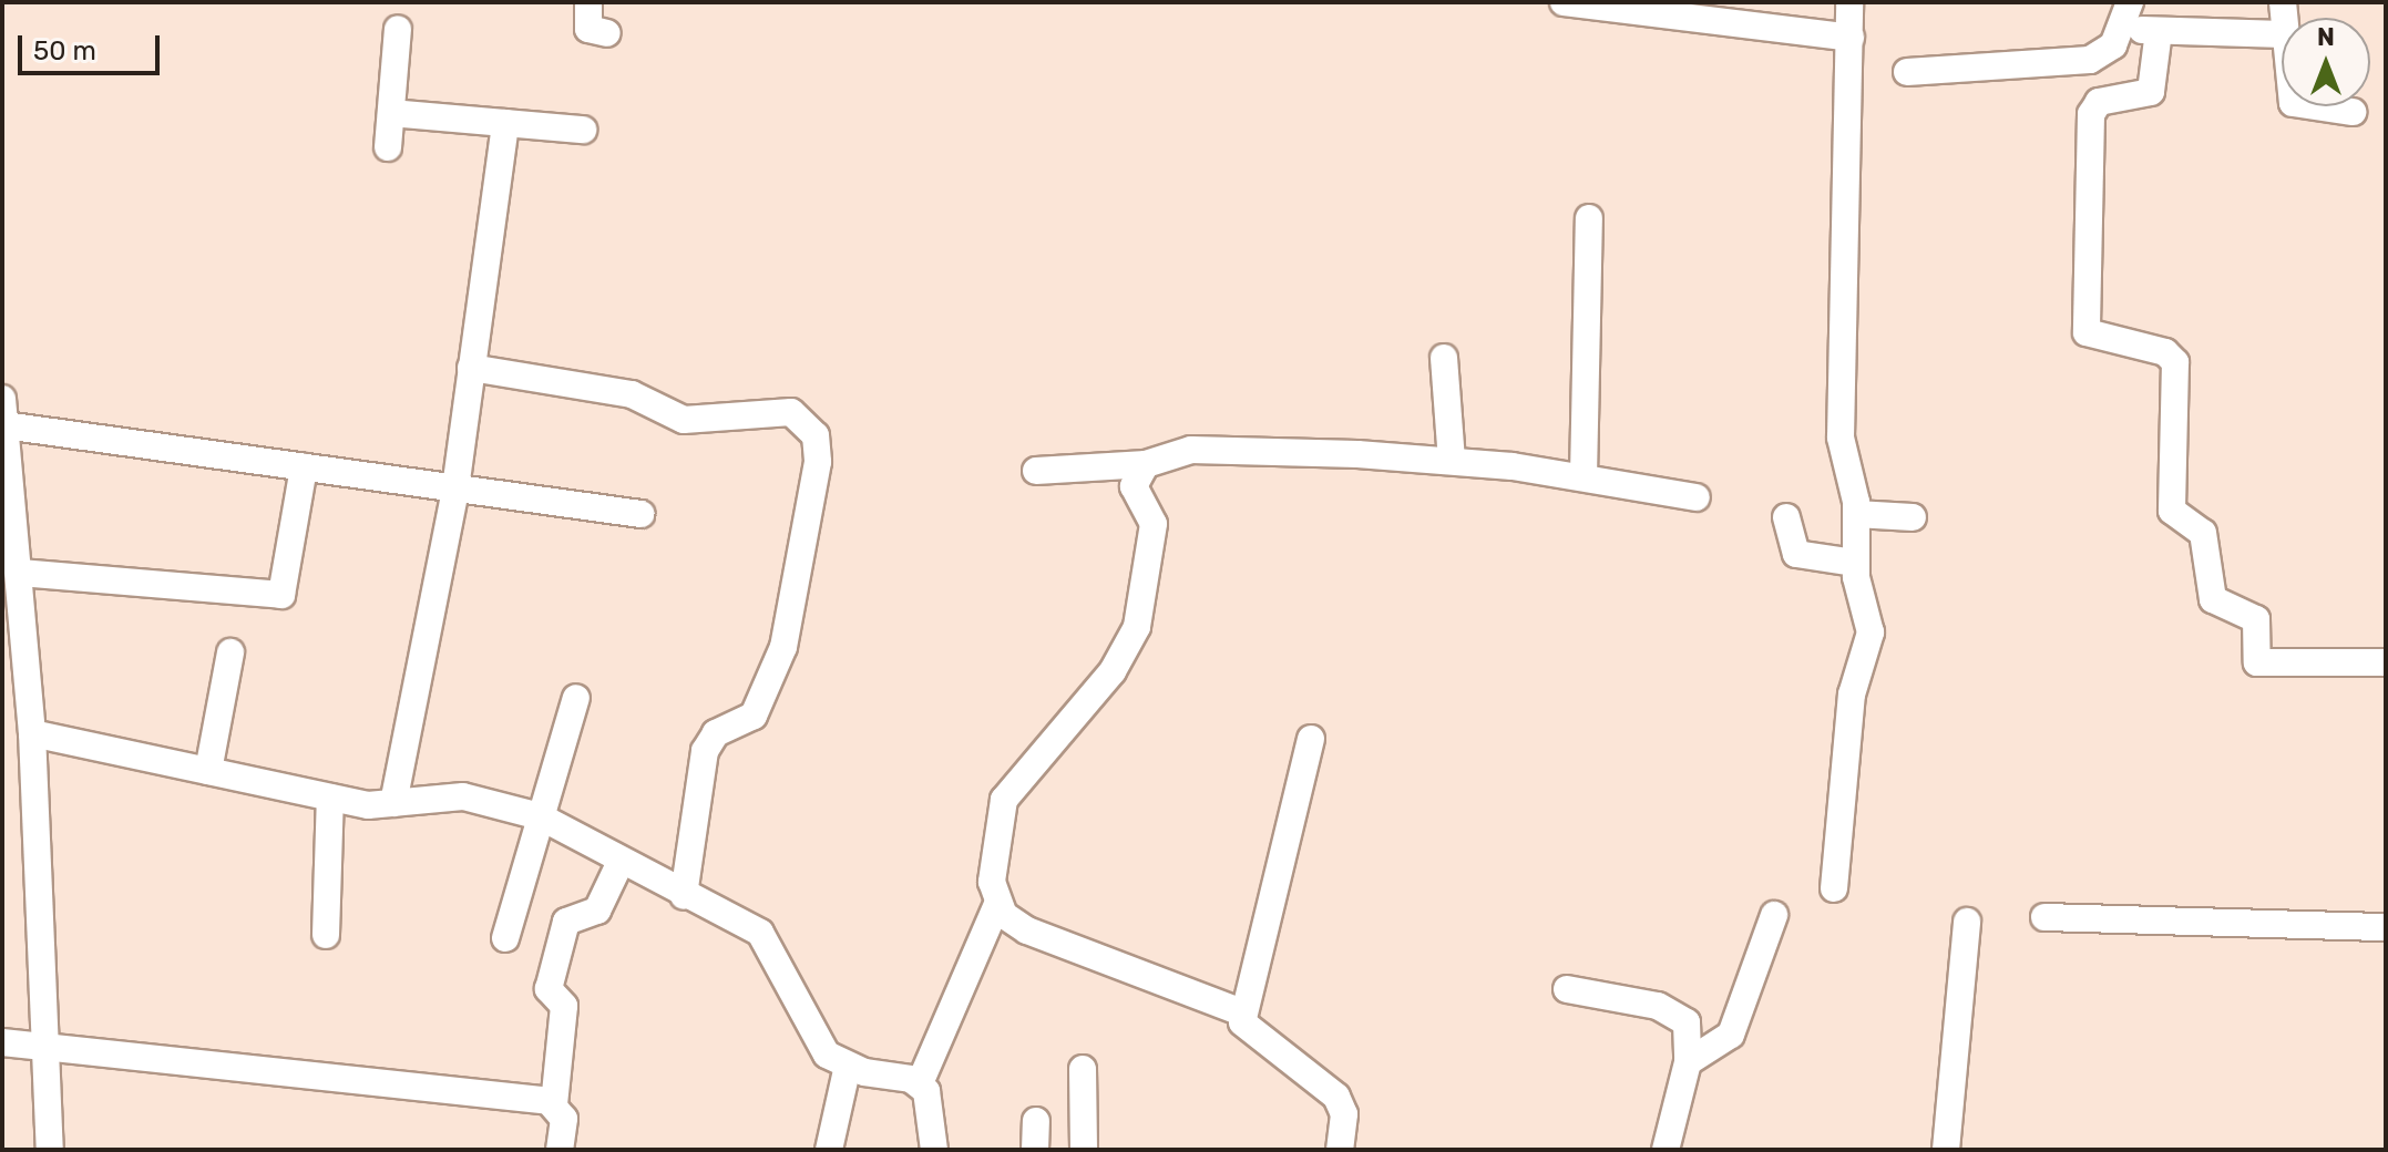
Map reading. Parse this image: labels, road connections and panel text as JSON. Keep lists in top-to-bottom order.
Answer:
{
  "scale_bar": "50 m",
  "north": "top"
}
